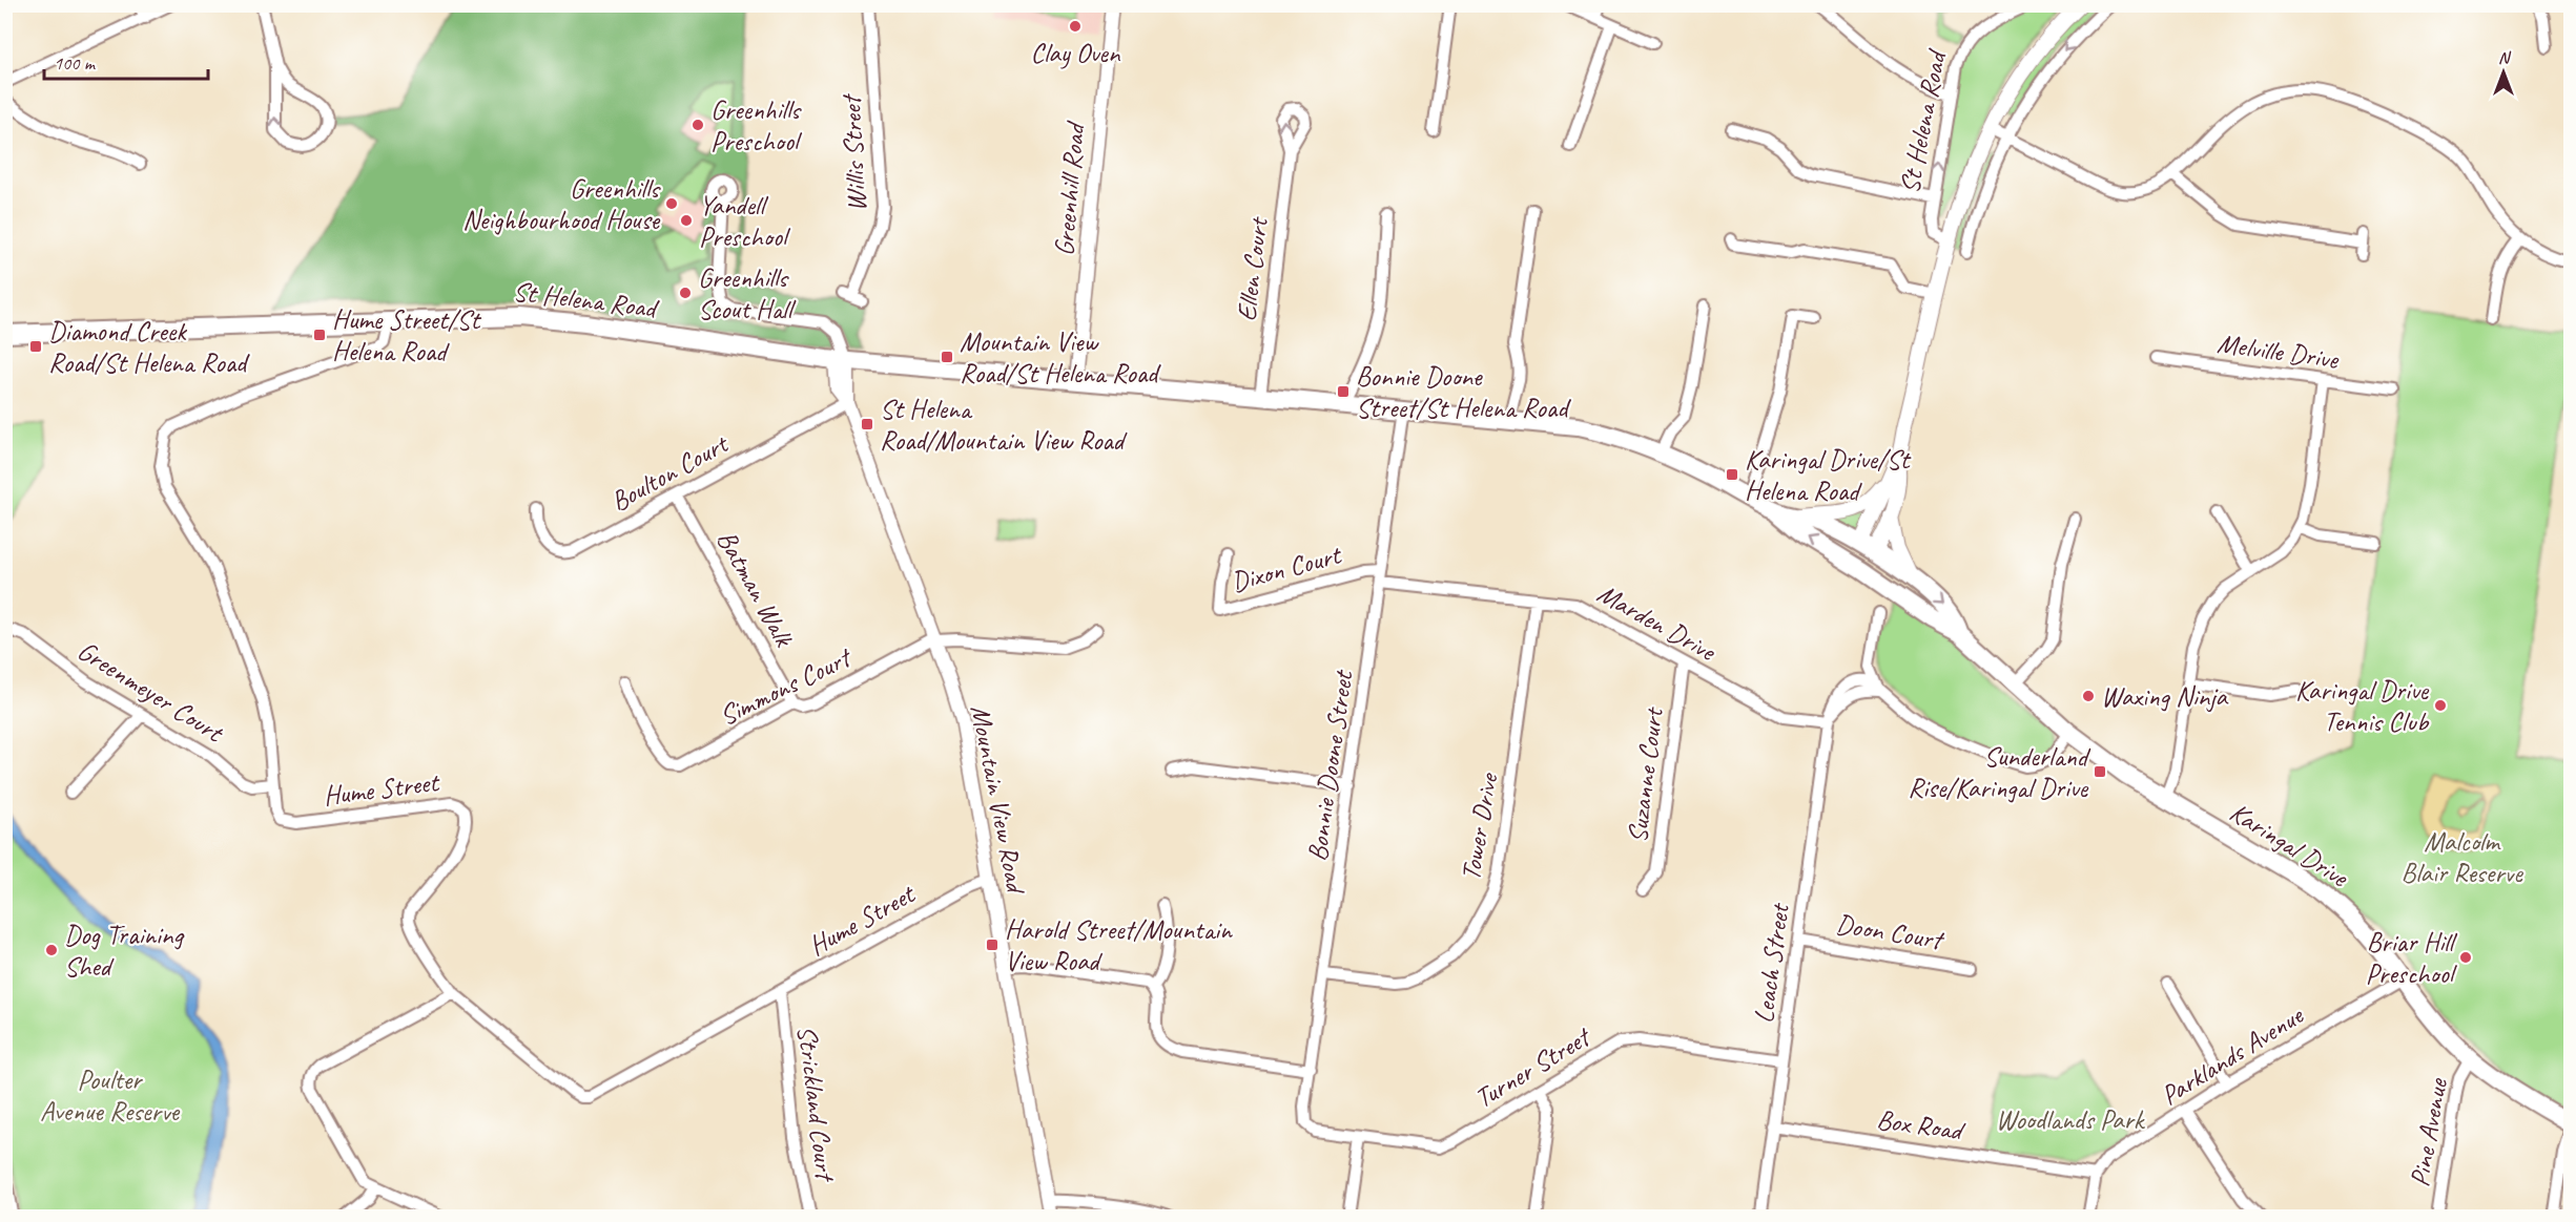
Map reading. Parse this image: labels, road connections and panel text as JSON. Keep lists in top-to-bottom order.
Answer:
{
  "streets": {
    "main road": ["St Helena Road", "Karingal Drive"],
    "street": [
      "Willis Street",
      "Greenhill Road",
      "Ellen Court",
      "Melville Drive",
      "Boulton Court",
      "Dixon Court",
      "Batman Walk",
      "Marden Drive",
      "Simmons Court",
      "Greenmeyer Court",
      "Bonnie Doone Street",
      "Suzanne Court",
      "Hume Street",
      "Mountain View Road",
      "Tower Drive",
      "Doon Court",
      "Leach Street",
      "Parklands Avenue",
      "Turner Street",
      "Strickland Court",
      "Box Road",
      "Pine Avenue"
    ]
  },
  "crossings": [
    ["St Helena Road", "Greenhill Road"],
    ["St Helena Road", "Ellen Court"],
    ["St Helena Road", "Bonnie Doone Street"],
    ["St Helena Road", "Hume Street"],
    ["St Helena Road", "Mountain View Road"],
    ["St Helena Road", "Karingal Drive"],
    ["Boulton Court", "Batman Walk"],
    ["Boulton Court", "Mountain View Road"],
    ["Dixon Court", "Marden Drive"],
    ["Dixon Court", "Bonnie Doone Street"],
    ["Batman Walk", "Simmons Court"],
    ["Marden Drive", "Bonnie Doone Street"],
    ["Marden Drive", "Suzanne Court"],
    ["Marden Drive", "Tower Drive"],
    ["Marden Drive", "Leach Street"],
    ["Simmons Court", "Mountain View Road"],
    ["Greenmeyer Court", "Hume Street"],
    ["Bonnie Doone Street", "Tower Drive"],
    ["Bonnie Doone Street", "Turner Street"],
    ["Hume Street", "Mountain View Road"],
    ["Hume Street", "Strickland Court"],
    ["Karingal Drive", "Parklands Avenue"],
    ["Karingal Drive", "Pine Avenue"],
    ["Doon Court", "Leach Street"],
    ["Leach Street", "Turner Street"],
    ["Leach Street", "Box Road"],
    ["Parklands Avenue", "Box Road"]
  ],
  "parks": ["Malcolm Blair Reserve", "Poulter Avenue Reserve", "Woodlands Park"],
  "places": {
    "other": [
      "Clay Oven",
      "Greenhills Preschool",
      "Greenhills Neighbourhood House",
      "Yandell Preschool",
      "Greenhills Scout Hall",
      "Waxing Ninja",
      "Karingal Drive Tennis Club",
      "Dog Training Shed",
      "Briar Hill Preschool"
    ],
    "transit": [
      "Hume Street/St Helena Road",
      "Diamond Creek Road/St Helena Road",
      "Mountain View Road/St Helena Road",
      "Bonnie Doone Street/St Helena Road",
      "St Helena Road/Mountain View Road",
      "Karingal Drive/St Helena Road",
      "Sunderland Rise/Karingal Drive",
      "Harold Street/Mountain View Road"
    ]
  },
  "scale_bar": "100 m",
  "north": "top"
}
